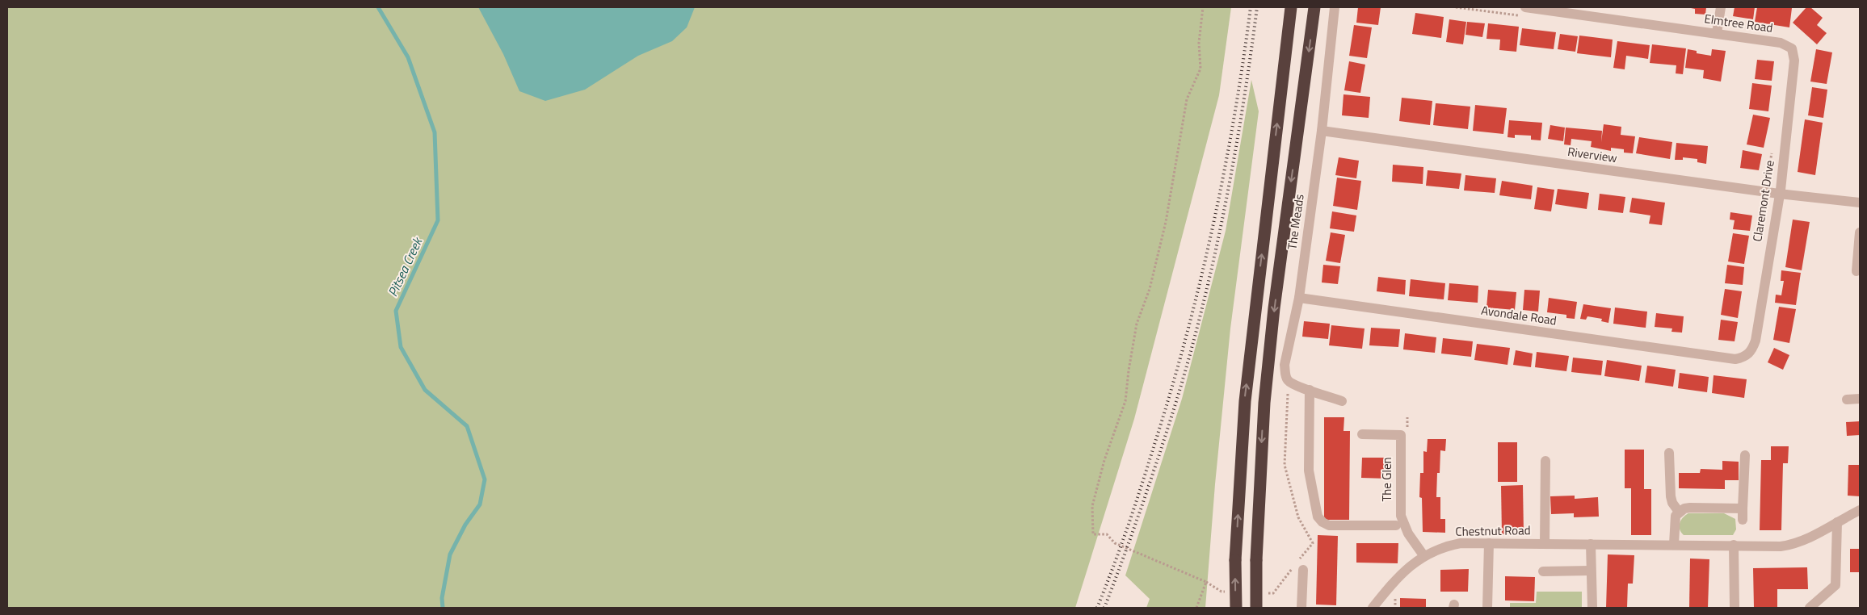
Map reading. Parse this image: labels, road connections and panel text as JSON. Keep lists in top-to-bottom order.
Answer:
{
  "streets": {
    "street": [
      "Elmtree Road",
      "Riverview",
      "Claremont Drive",
      "The Meads",
      "Avondale Road",
      "The Glen",
      "Chestnut Road"
    ]
  },
  "crossings": [
    ["Elmtree Road", "Claremont Drive"],
    ["Riverview", "Claremont Drive"],
    ["Riverview", "The Meads"],
    ["Claremont Drive", "Avondale Road"],
    ["The Meads", "Avondale Road"],
    ["The Glen", "Chestnut Road"]
  ],
  "water": ["Pitsea Creek"]
}
